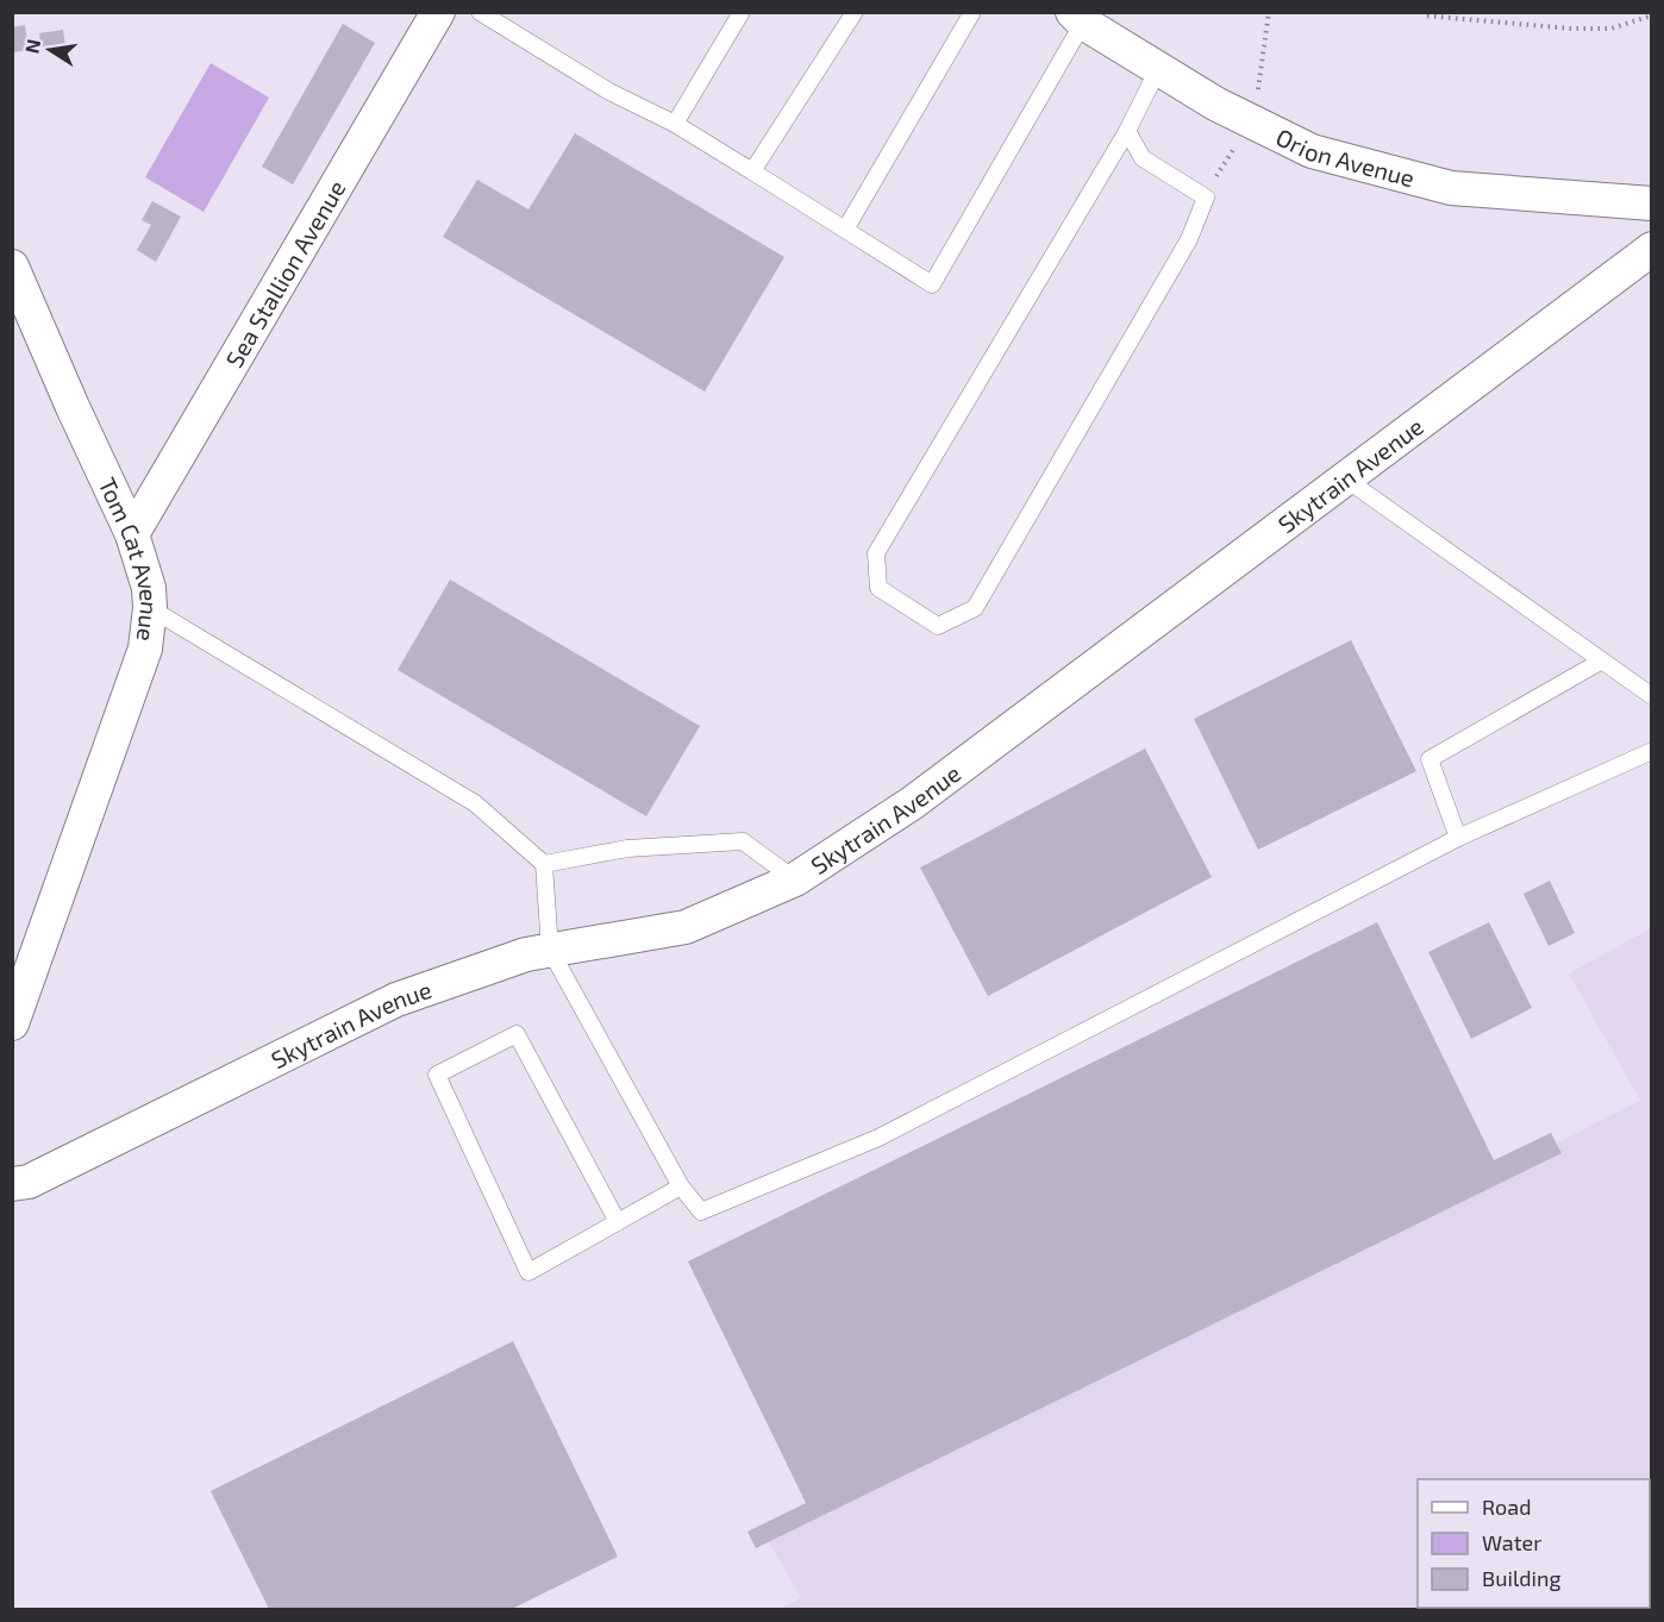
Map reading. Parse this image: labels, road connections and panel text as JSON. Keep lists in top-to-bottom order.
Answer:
{
  "streets": {
    "street": [
      "Orion Avenue",
      "Sea Stallion Avenue",
      "Skytrain Avenue",
      "Tom Cat Avenue"
    ]
  },
  "crossings": [
    ["Sea Stallion Avenue", "Tom Cat Avenue"]
  ],
  "legend": ["Road", "Water", "Building"],
  "north": "left"
}
